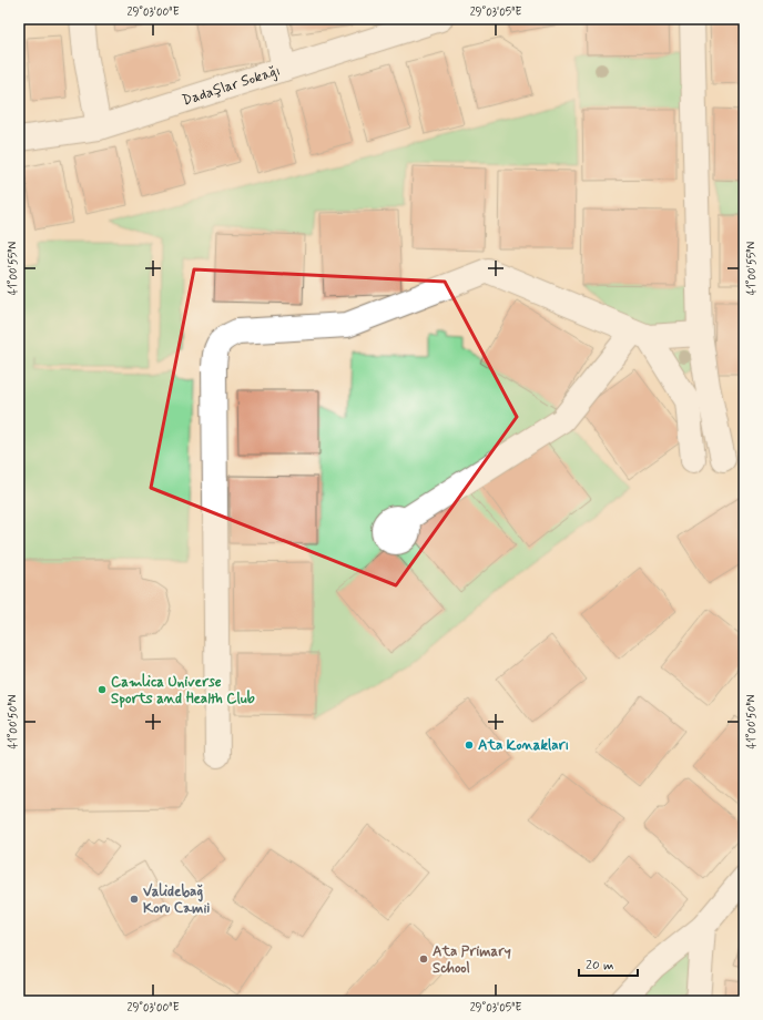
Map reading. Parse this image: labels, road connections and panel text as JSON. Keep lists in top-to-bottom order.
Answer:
{
  "streets": {
    "street": ["Dadaşlar Sokağı"]
  },
  "places": [
    "Camlica Universe Sports and Health Club",
    "Ata Konakları",
    "Validebağ Koru Camii",
    "Ata Primary School"
  ],
  "scale_bar": "20 m",
  "coordinates": [
    "29°03'00\"E",
    "29°03'05\"E",
    "41°00'55\"N",
    "41°00'50\"N"
  ]
}
